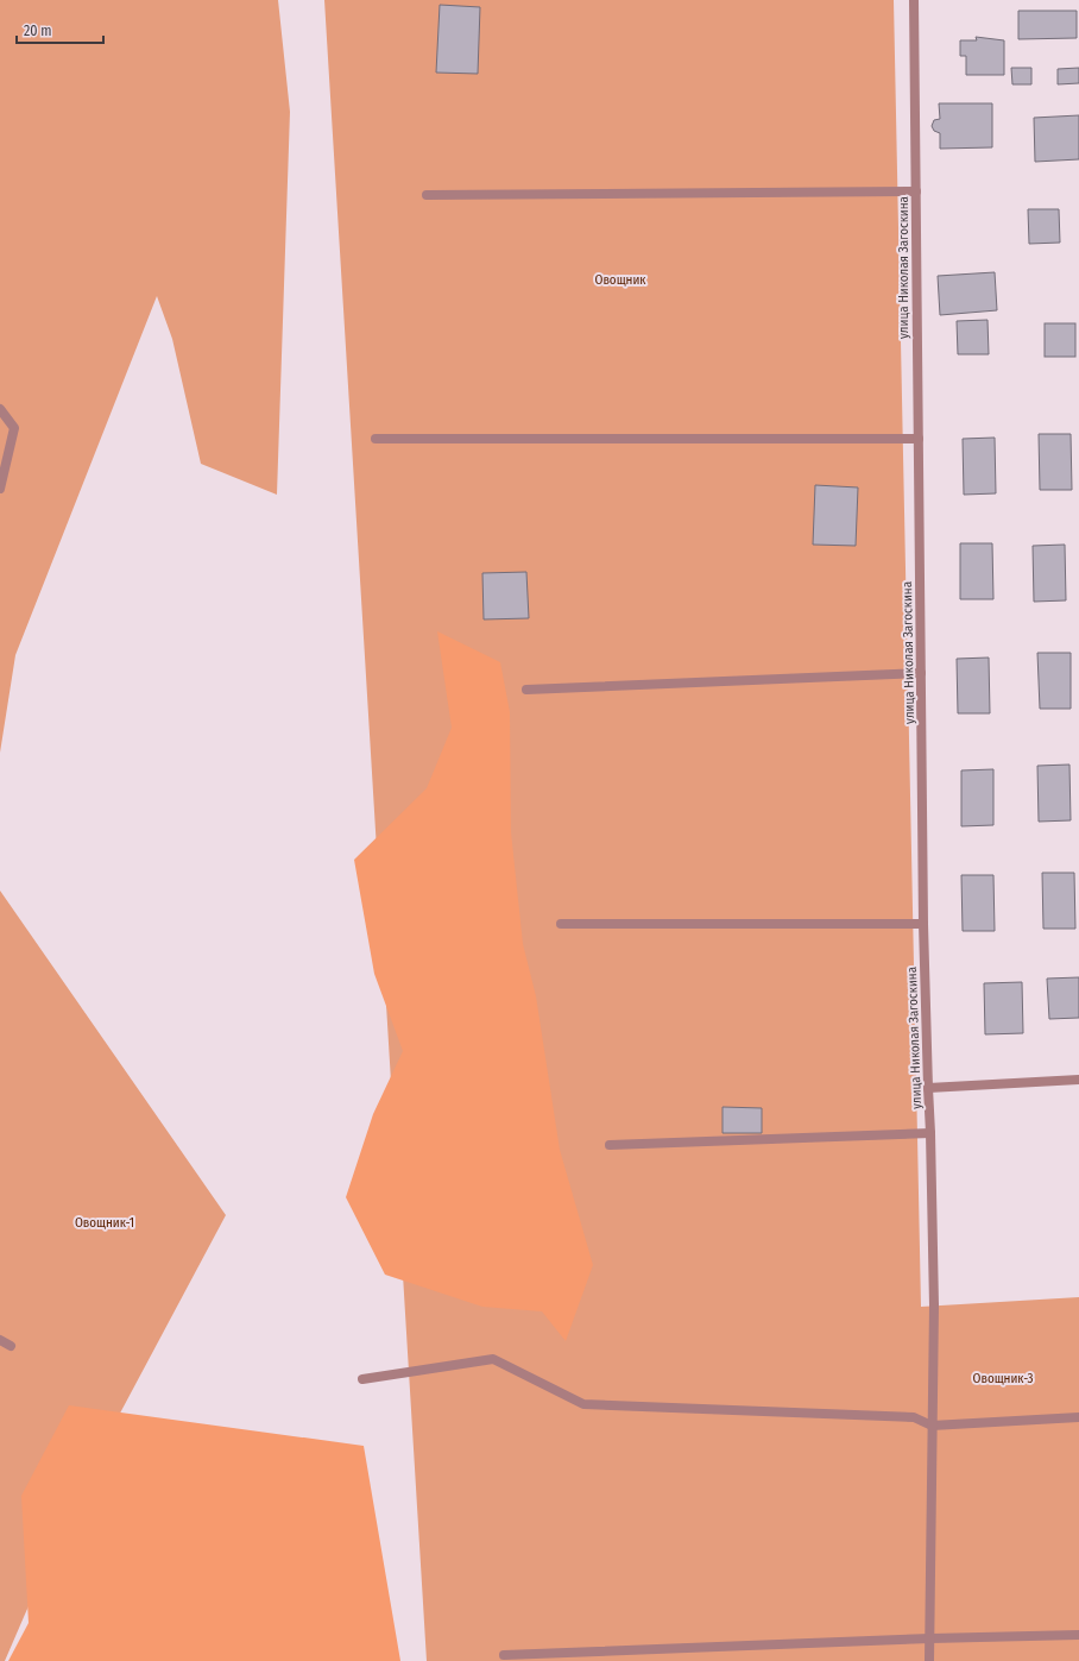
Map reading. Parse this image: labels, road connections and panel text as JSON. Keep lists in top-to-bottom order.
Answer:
{
  "streets": {
    "street": ["улица Николая Загоскина"]
  },
  "parks": ["Овощник", "Овощник-1", "Овощник-3"],
  "scale_bar": "20 m"
}
